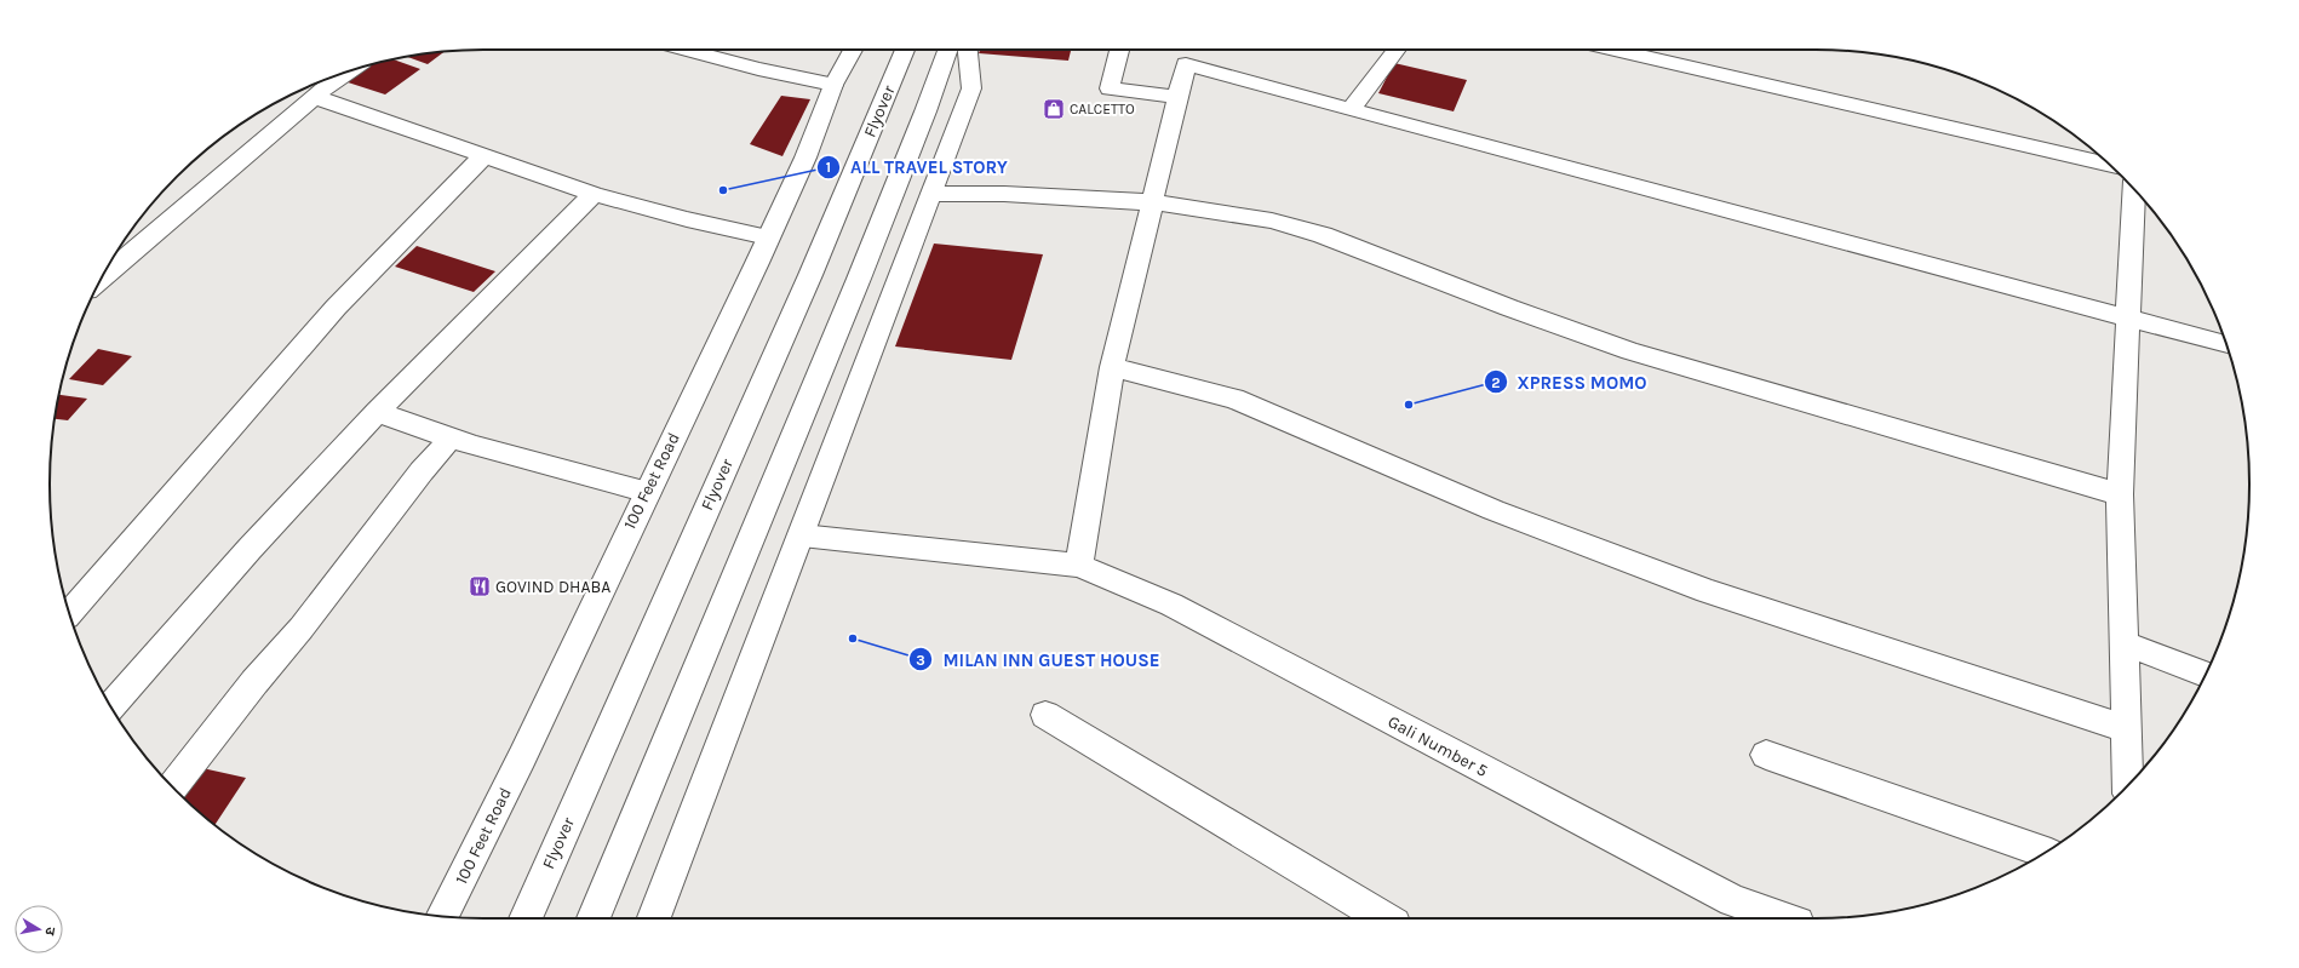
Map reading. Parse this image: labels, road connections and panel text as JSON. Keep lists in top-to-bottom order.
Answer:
{
  "streets": {
    "street": ["Flyover", "100 Feet Road", "Gali Number 5"]
  },
  "places": {
    "shop": ["CALCETTO"],
    "other": ["ALL TRAVEL STORY", "XPRESS MOMO", "MILAN INN GUEST HOUSE"],
    "restaurant": ["GOVIND DHABA"]
  },
  "north": "right"
}
